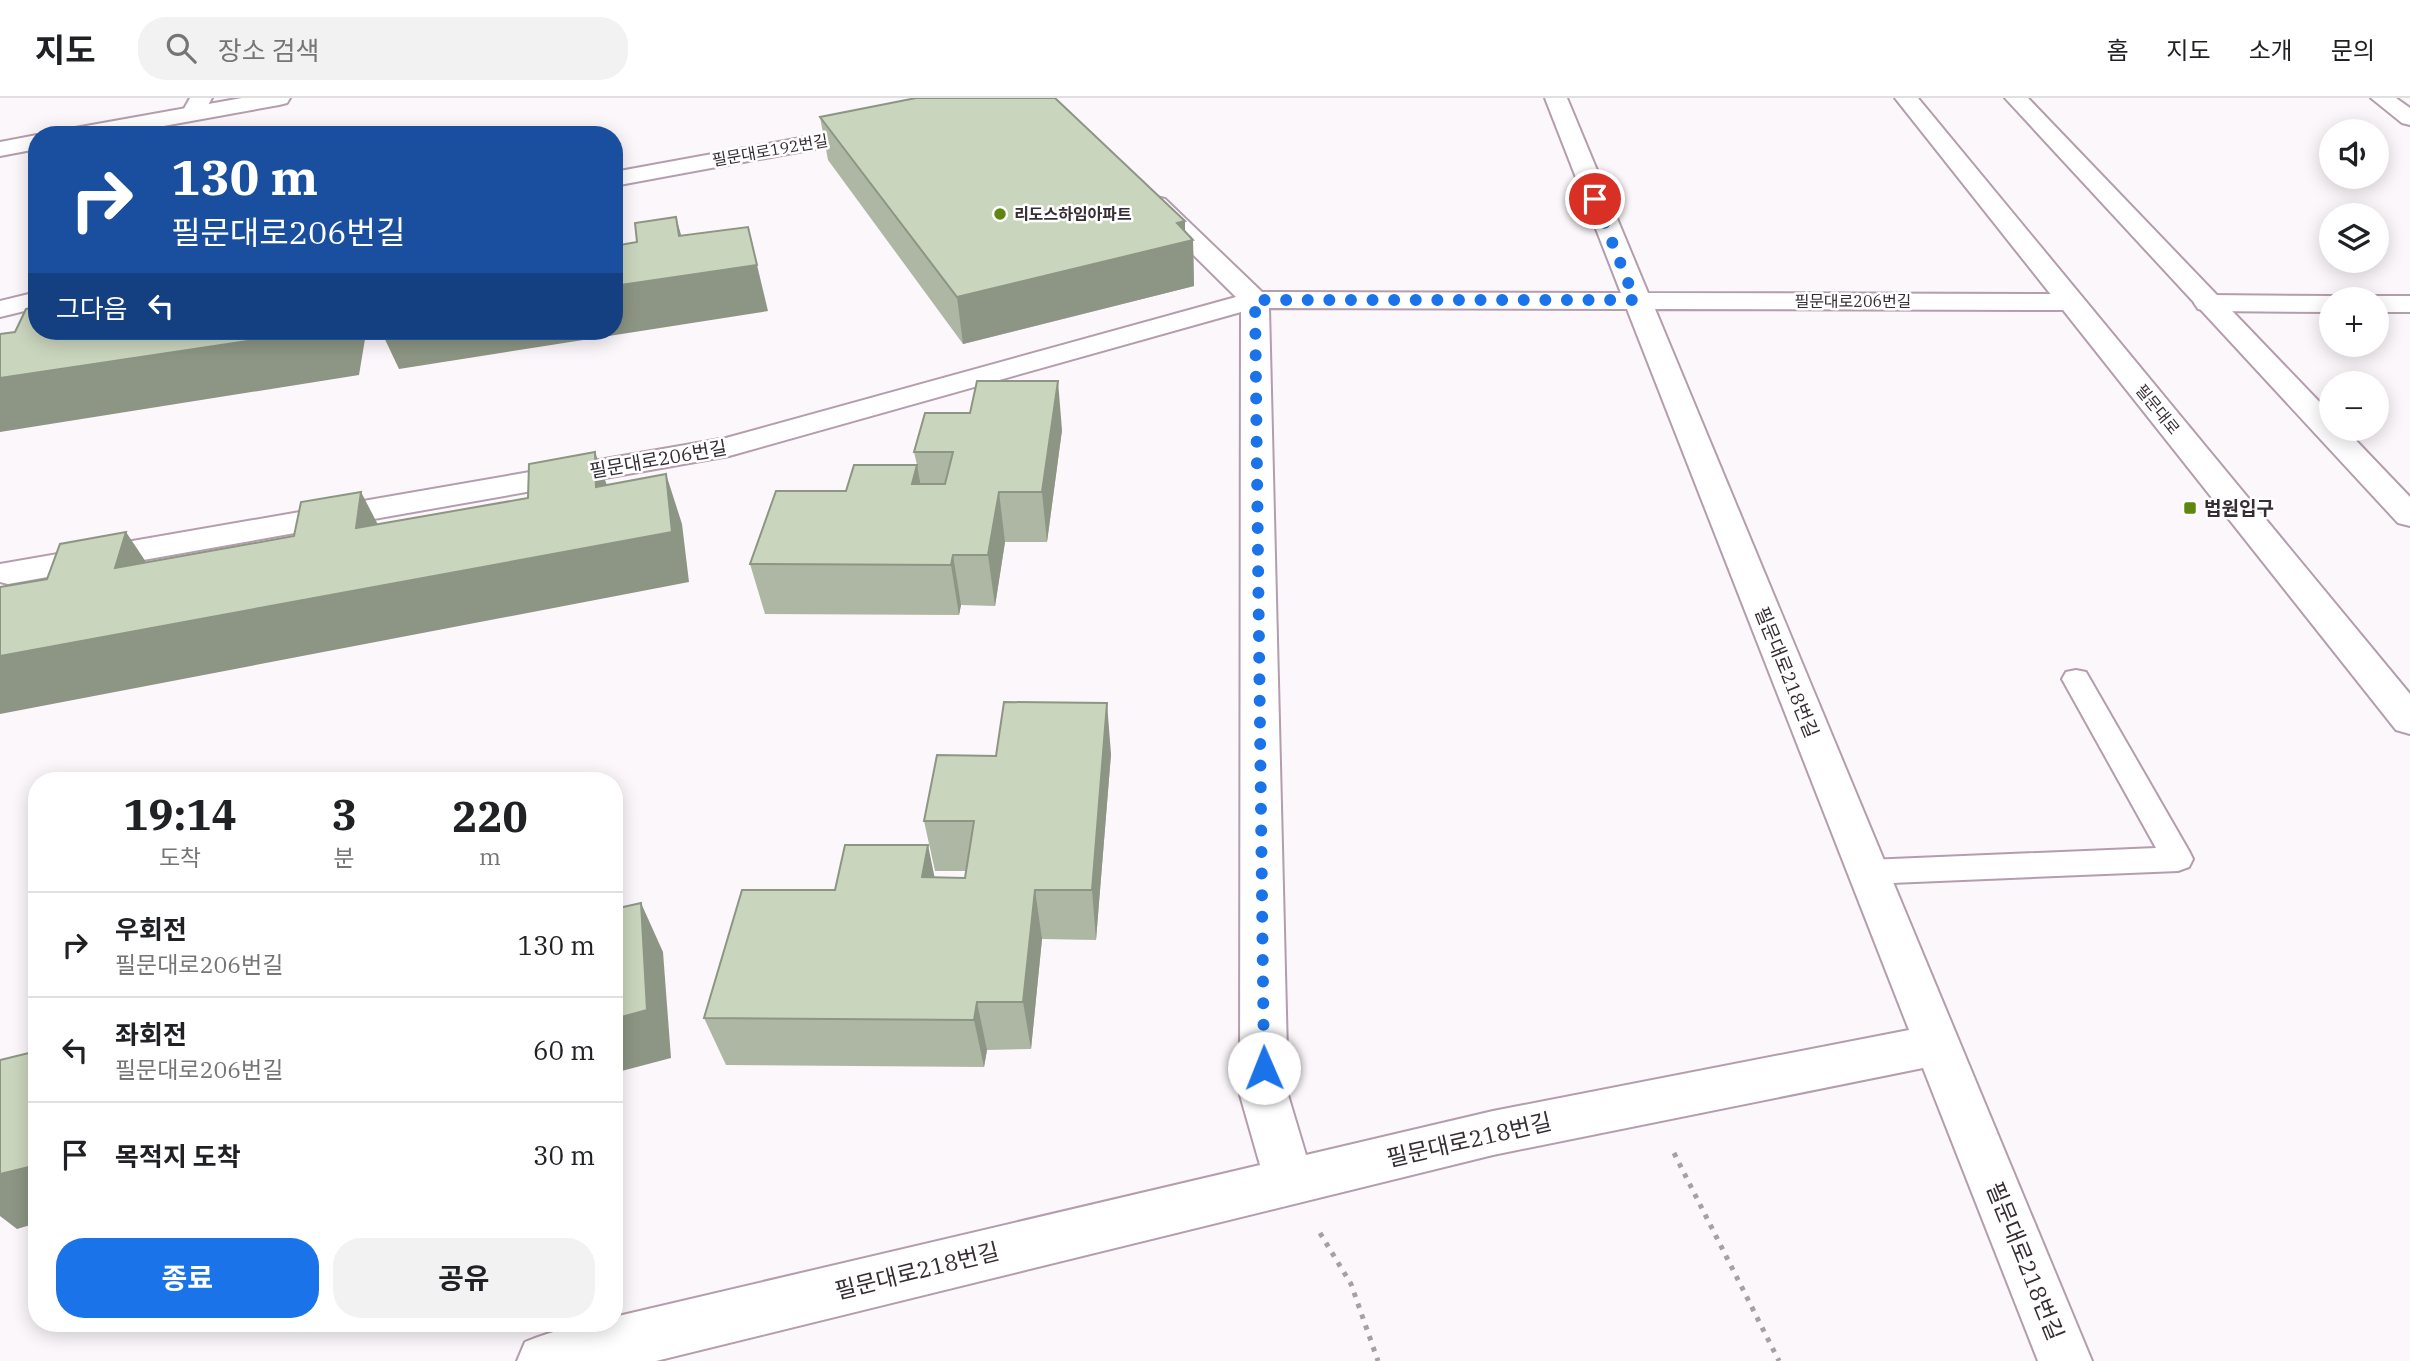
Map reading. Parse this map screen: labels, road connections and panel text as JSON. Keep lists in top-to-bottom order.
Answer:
{
  "streets": {
    "street": [
      "필문대로192번길",
      "필문대로206번길",
      "필문대로",
      "필문대로218번길"
    ]
  },
  "crossings": [
    ["필문대로206번길", "필문대로"],
    ["필문대로206번길", "필문대로218번길"]
  ],
  "places": {
    "other": ["리도스하임아파트"],
    "transit": ["법원입구"]
  },
  "page": {
    "header": "지도",
    "search": "장소 검색",
    "nav": [
      "홈",
      "지도",
      "소개",
      "문의"
    ],
    "map_buttons": ["+", "−"],
    "turn": ["130 m", "필문대로206번길"],
    "then": "그다음",
    "eta": [
      "19:14",
      "도착",
      "3",
      "분",
      "220",
      "m"
    ],
    "list": [
      {
        "name": "우회전",
        "note": "필문대로206번길",
        "value": "130 m"
      },
      {
        "name": "좌회전",
        "note": "필문대로206번길",
        "value": "60 m"
      },
      {
        "name": "목적지 도착",
        "value": "30 m"
      }
    ],
    "buttons": ["종료", "공유"]
  }
}
